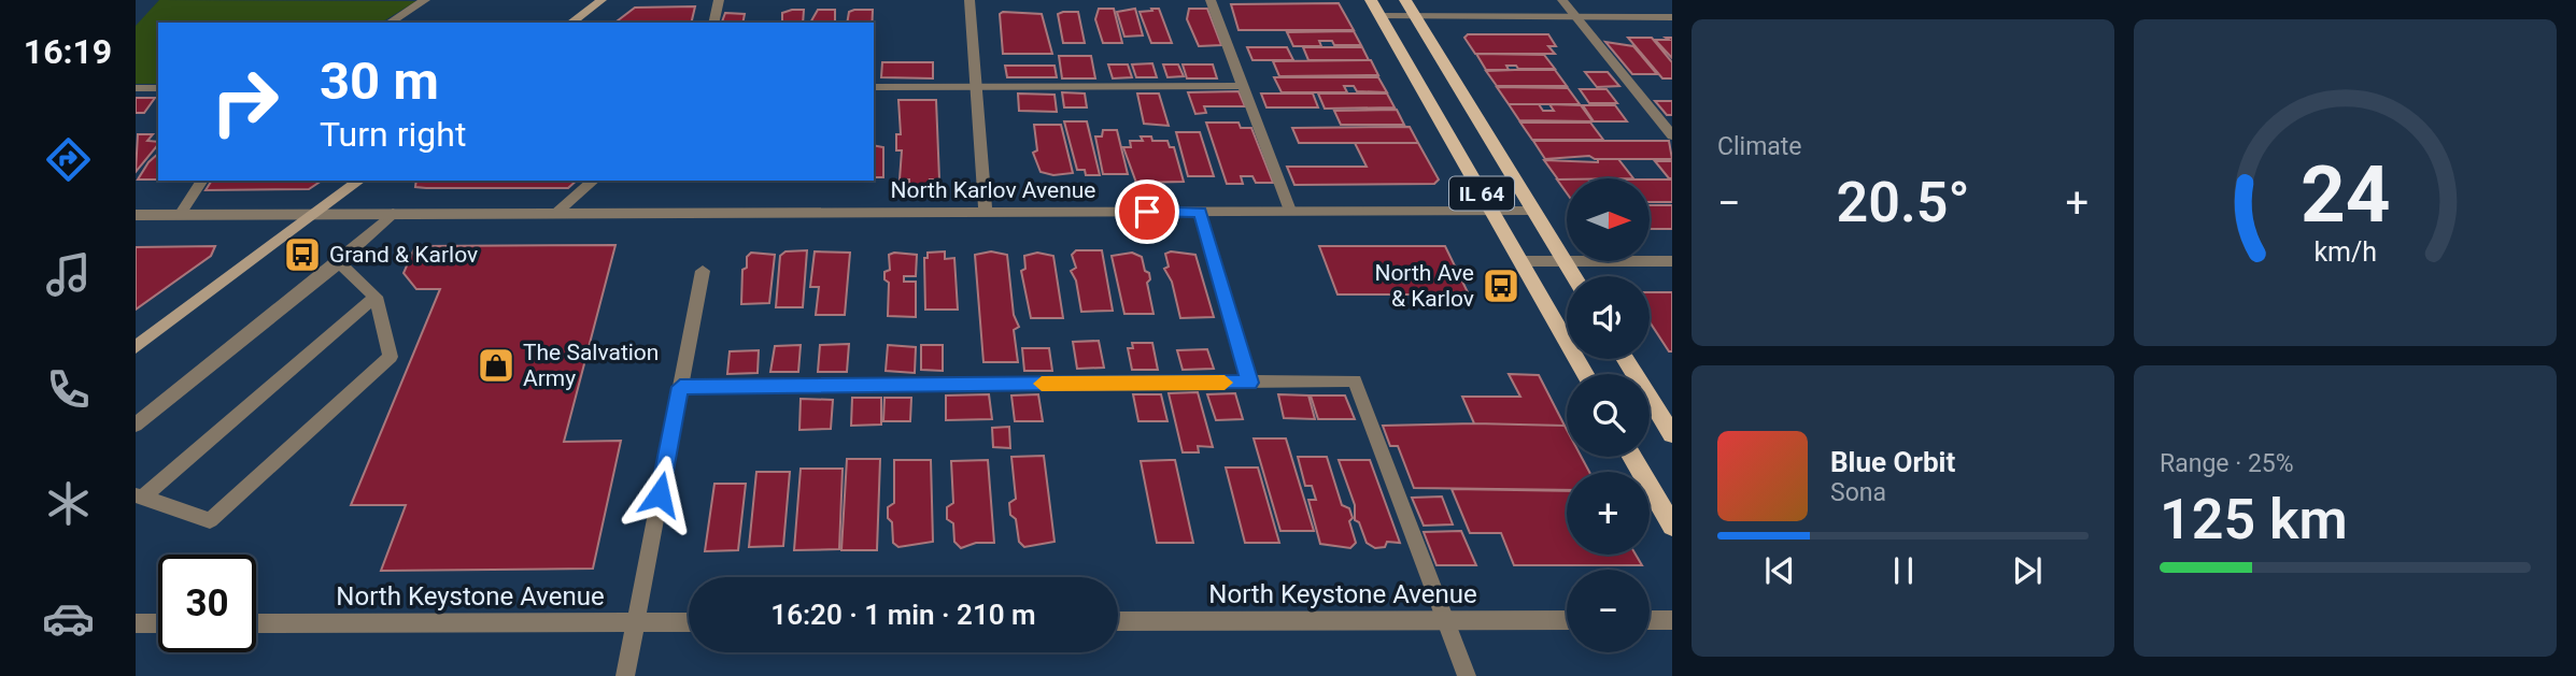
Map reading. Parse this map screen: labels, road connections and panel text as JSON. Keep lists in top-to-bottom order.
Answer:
{
  "streets": {
    "main road": ["IL 64"],
    "street": ["North Karlov Avenue", "North Keystone Avenue"]
  },
  "crossings": [
    ["North Karlov Avenue", "IL 64"]
  ],
  "places": {
    "bus stop": ["Grand & Karlov", "North Ave & Karlov"],
    "shop": ["The Salvation Army"]
  },
  "north": "right",
  "page": {
    "tabs": "16:19",
    "tile": [
      "Climate",
      ["Range · 25%", "125 km"]
    ],
    "turn": ["30 m", "Turn right"],
    "heat": ["−", "20.5°", "+"],
    "map_buttons": ["+", "−"],
    "song": ["Blue Orbit", "Sona"],
    "limit": "30",
    "trip": "16:20 · 1 min · 210 m",
    "gauge": ["24", "km/h"]
  }
}
